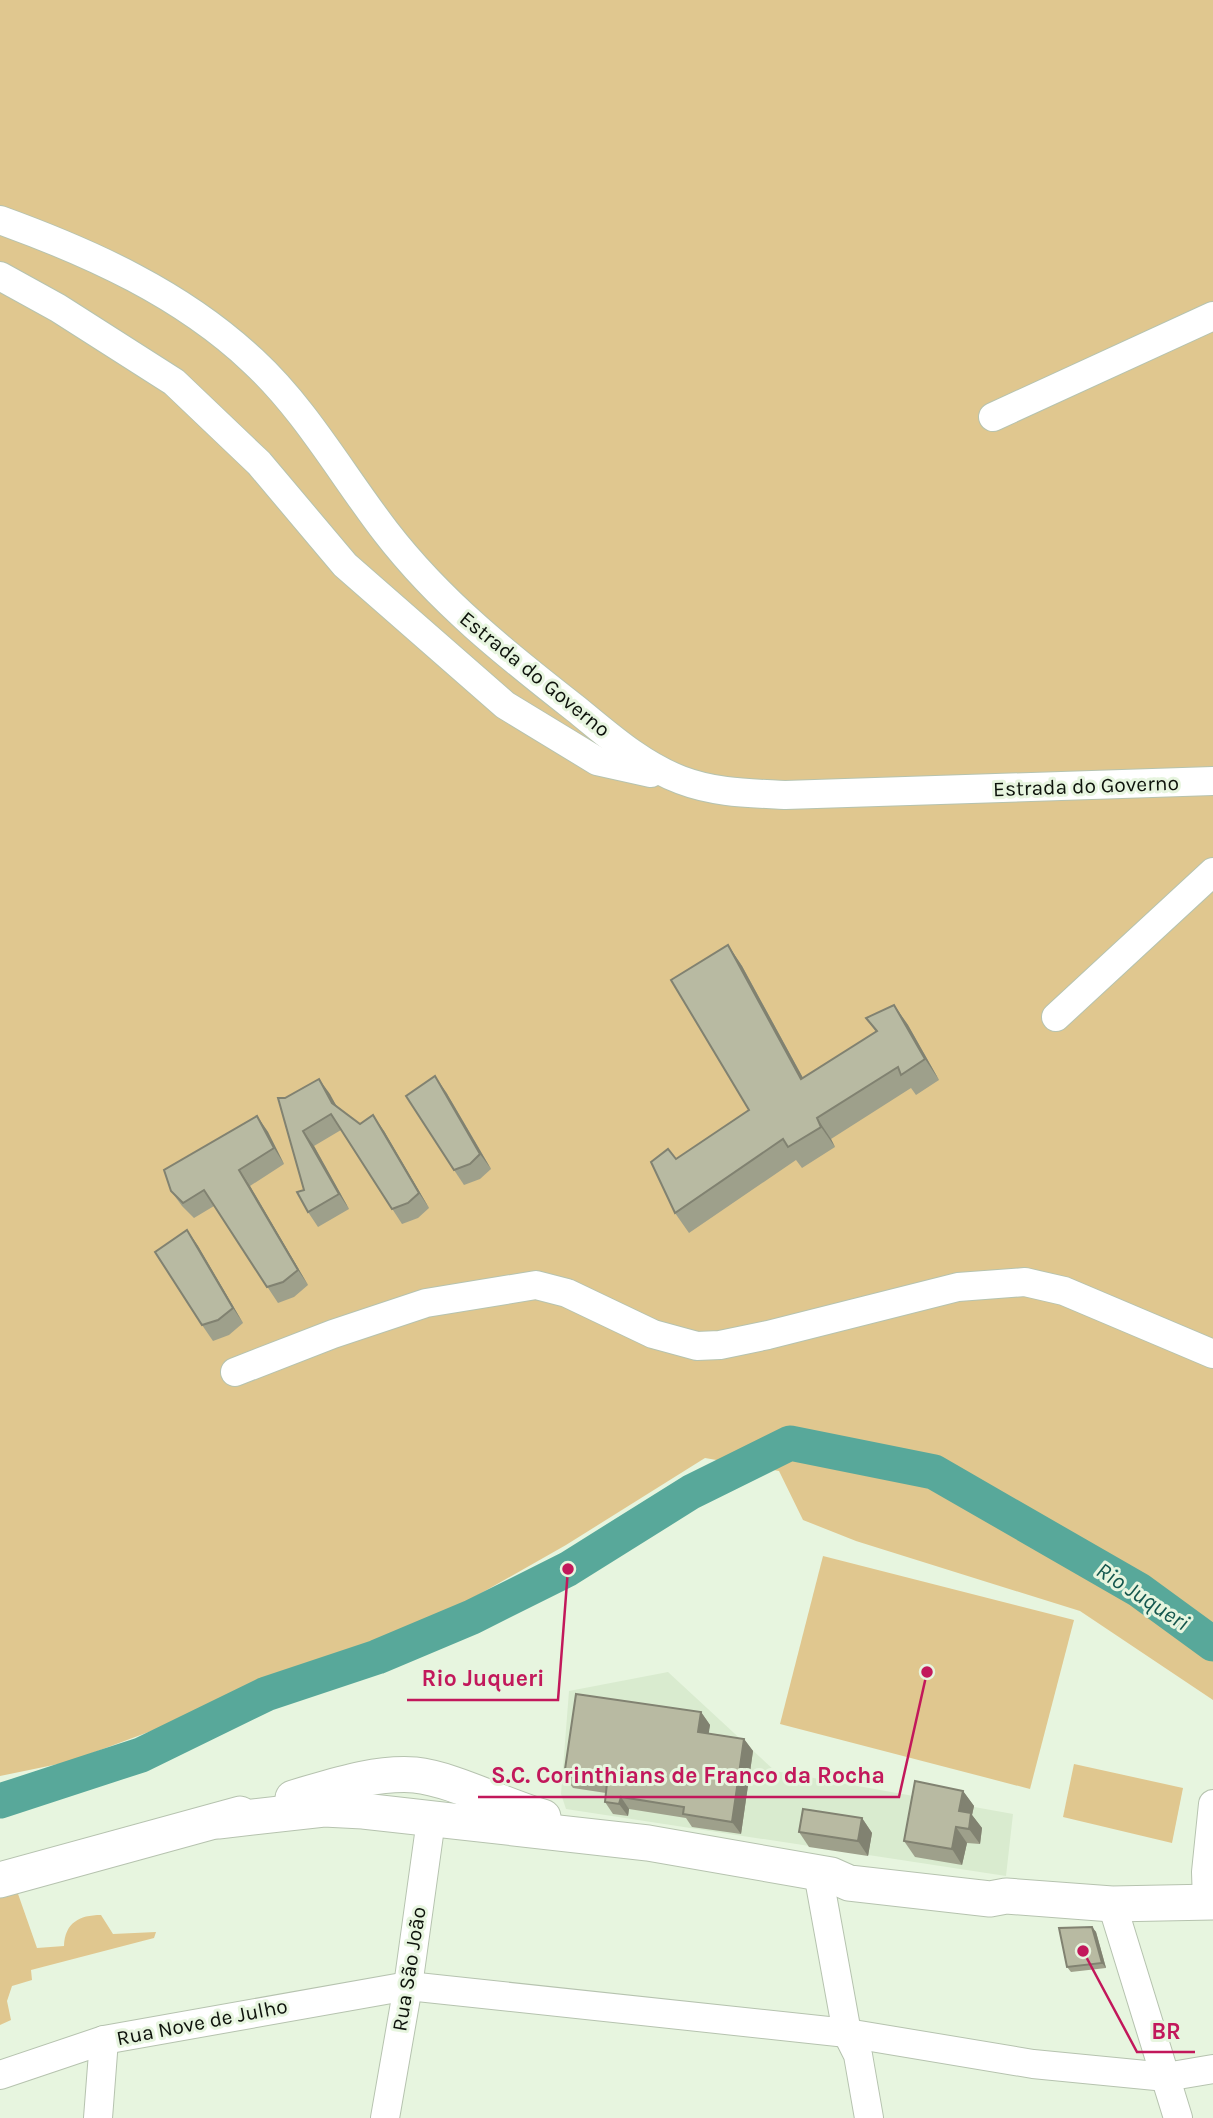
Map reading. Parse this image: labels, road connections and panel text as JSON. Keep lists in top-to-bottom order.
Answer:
{
  "streets": {
    "street": ["Estrada do Governo", "Rua São João", "Rua Nove de Julho"]
  },
  "crossings": [
    ["Rua São João", "Rua Nove de Julho"]
  ],
  "water": ["Rio Juqueri"],
  "places": ["Rio Juqueri", "S.C. Corinthians de Franco da Rocha", "BR"]
}
